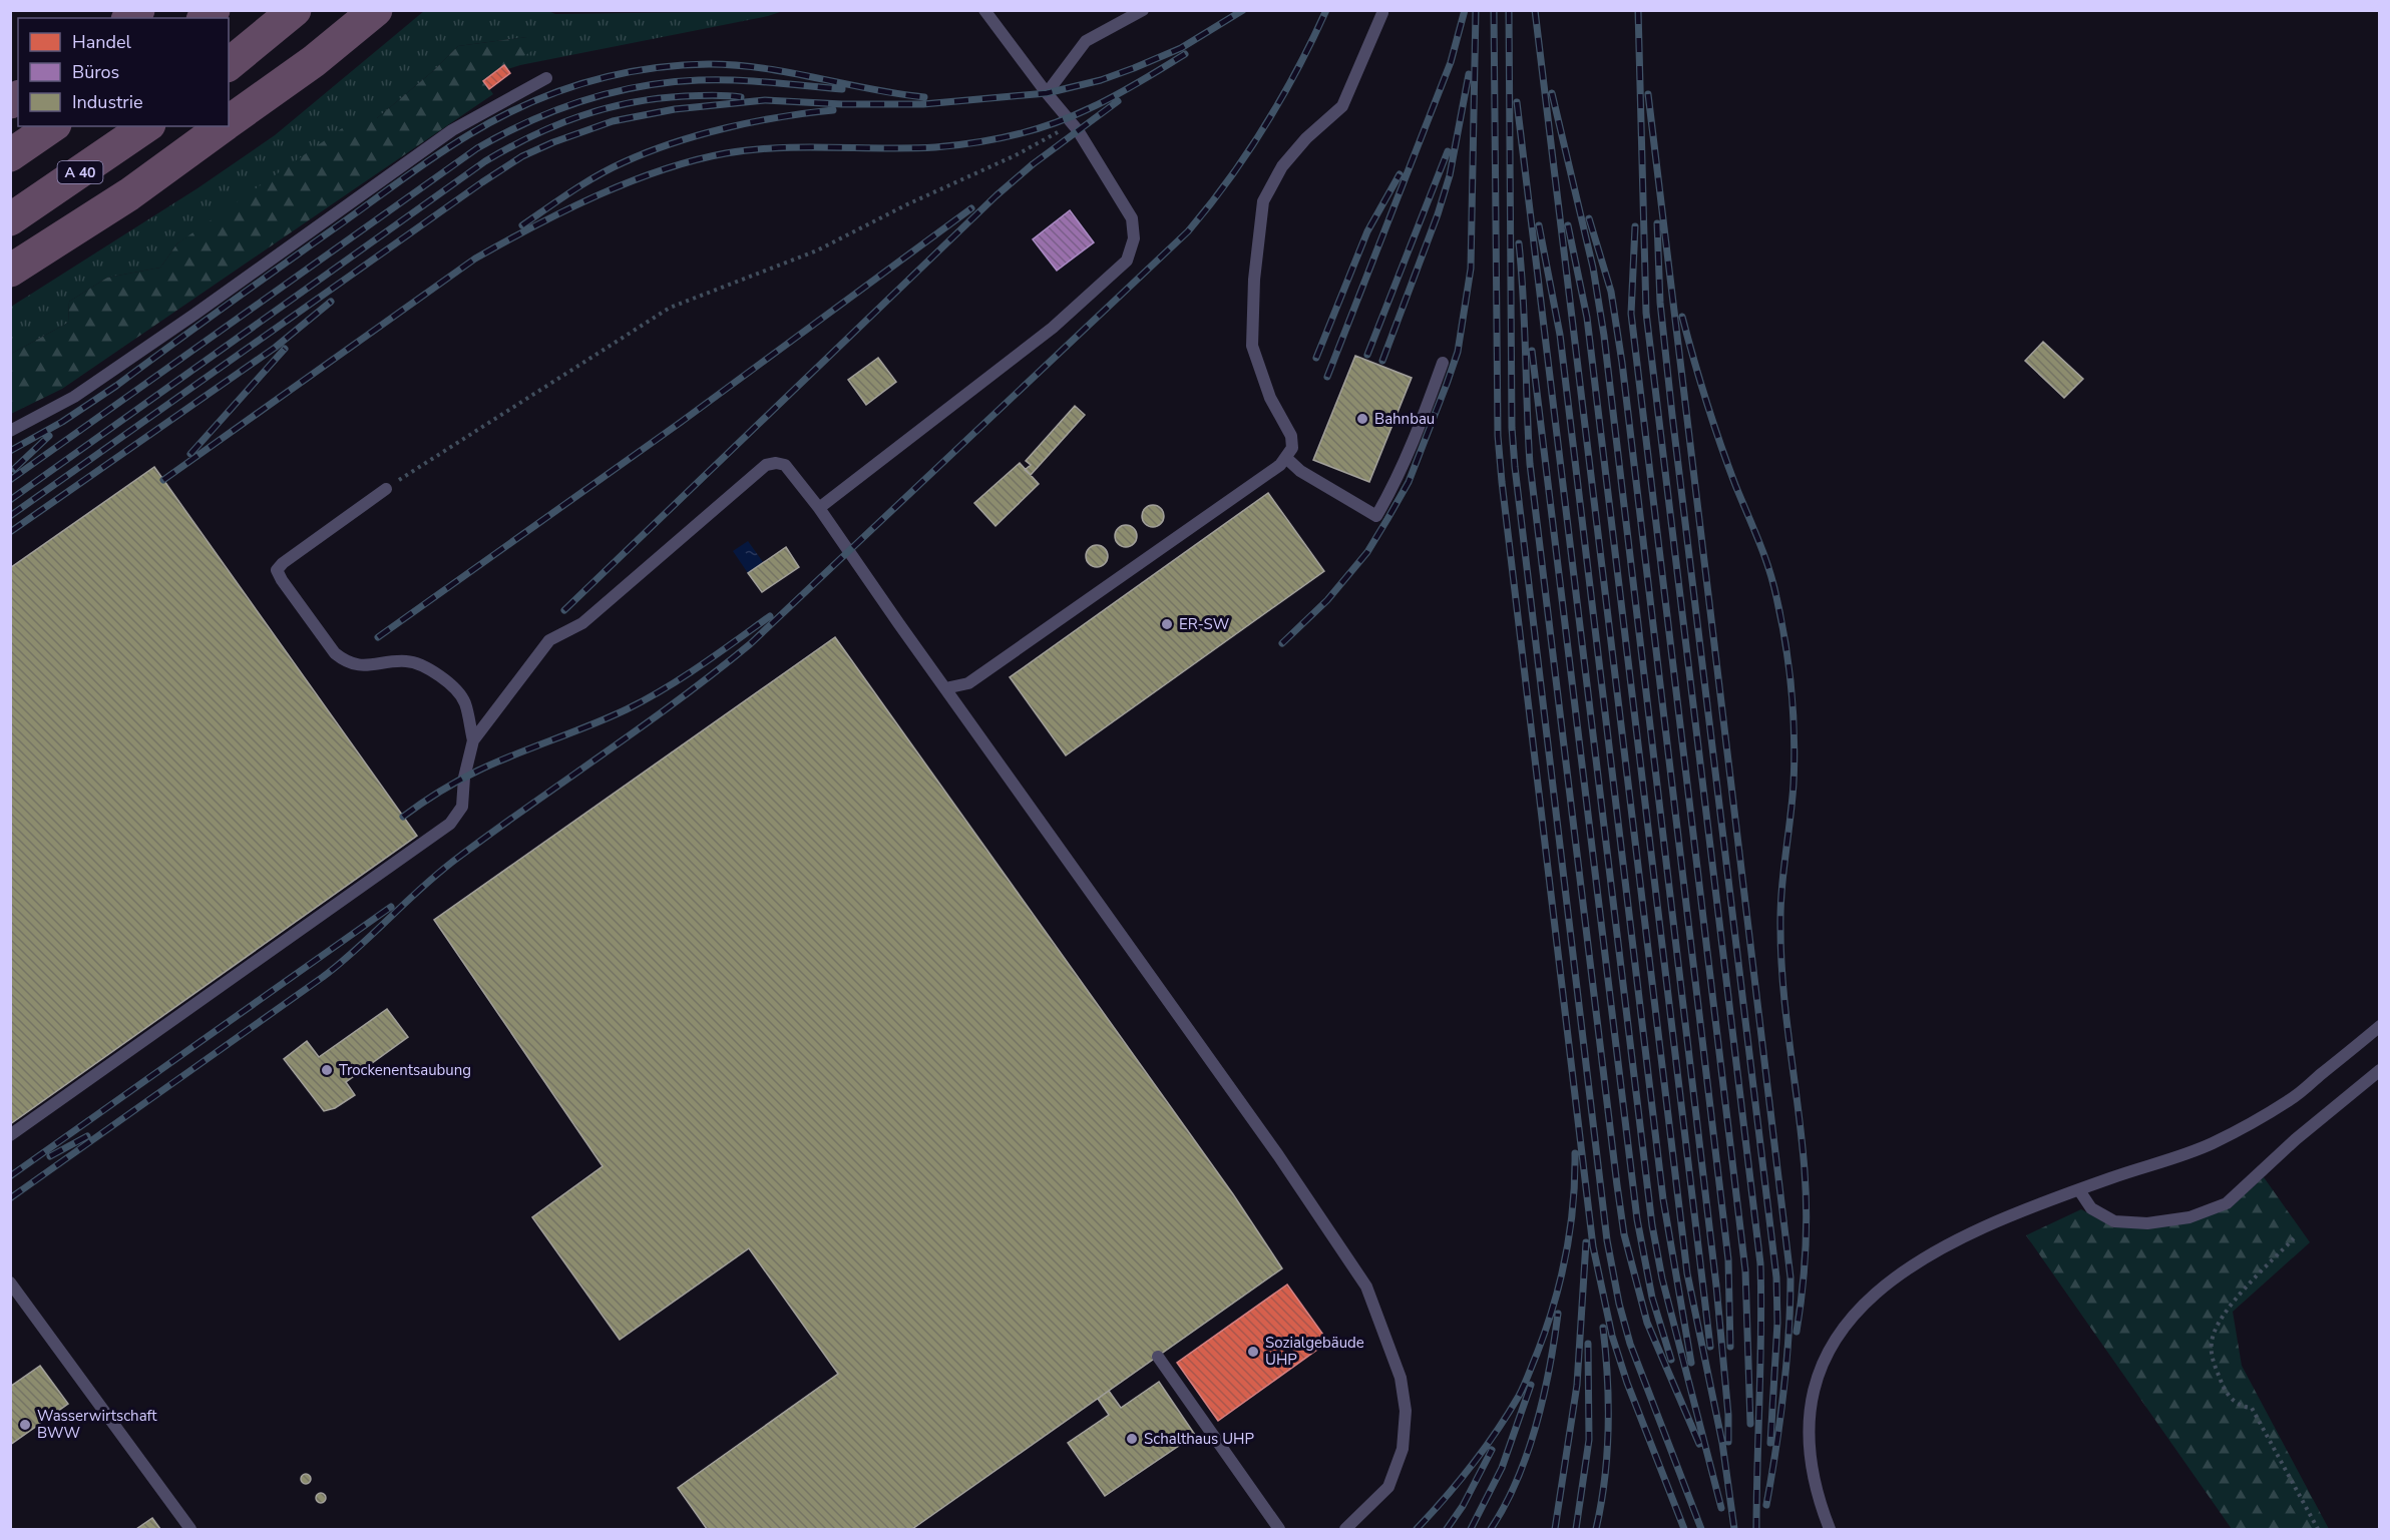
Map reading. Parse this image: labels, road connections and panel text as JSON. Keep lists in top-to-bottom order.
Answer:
{
  "streets": {
    "highway": ["A 40"]
  },
  "places": [
    "Bahnbau",
    "ER-SW",
    "Trockenentsaubung",
    "Sozialgebäude UHP",
    "Wasserwirtschaft BWW",
    "Schalthaus UHP"
  ],
  "legend": ["Handel", "Büros", "Industrie"]
}
